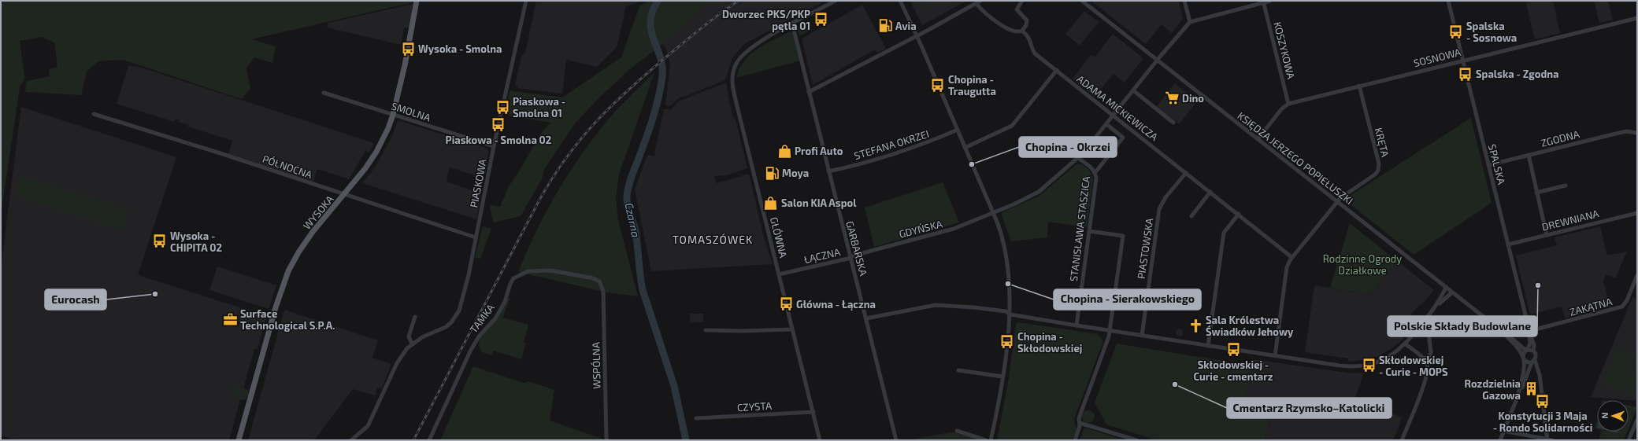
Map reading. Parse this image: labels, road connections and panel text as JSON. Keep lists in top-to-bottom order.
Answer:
{
  "streets": {
    "main road": ["WYSOKA"],
    "street": [
      "KOSZYKOWA",
      "SOSNOWA",
      "ADAMA MICKIEWICZA",
      "SMOLNA",
      "ZGODNA",
      "KRĘTA",
      "STEFANA OKRZEI",
      "KSIĘDZA JERZEGO POPIEŁUSZKI",
      "SPALSKA",
      "PÓŁNOCNA",
      "PIASKOWA",
      "DREWNIANA",
      "GDYŃSKA",
      "STANISŁAWA STASZICA",
      "GŁÓWNA",
      "GARBARSKA",
      "PIASTOWSKA",
      "ŁĄCZNA",
      "ZAKĄTNA",
      "TAMKA",
      "WSPÓLNA",
      "CZYSTA"
    ]
  },
  "crossings": [
    ["KOSZYKOWA", "SOSNOWA"],
    ["SOSNOWA", "KRĘTA"],
    ["SOSNOWA", "KSIĘDZA JERZEGO POPIEŁUSZKI"],
    ["SOSNOWA", "SPALSKA"],
    ["ADAMA MICKIEWICZA", "GDYŃSKA"],
    ["ADAMA MICKIEWICZA", "PIASTOWSKA"],
    ["SMOLNA", "PIASKOWA"],
    ["SMOLNA", "WYSOKA"],
    ["ZGODNA", "SPALSKA"],
    ["KRĘTA", "KSIĘDZA JERZEGO POPIEŁUSZKI"],
    ["STEFANA OKRZEI", "GARBARSKA"],
    ["KSIĘDZA JERZEGO POPIEŁUSZKI", "SPALSKA"],
    ["KSIĘDZA JERZEGO POPIEŁUSZKI", "GDYŃSKA"],
    ["SPALSKA", "DREWNIANA"],
    ["SPALSKA", "ZAKĄTNA"],
    ["PÓŁNOCNA", "PIASKOWA"],
    ["PÓŁNOCNA", "WYSOKA"],
    ["GDYŃSKA", "STANISŁAWA STASZICA"],
    ["GDYŃSKA", "GARBARSKA"],
    ["GDYŃSKA", "ŁĄCZNA"],
    ["GŁÓWNA", "GARBARSKA"],
    ["GŁÓWNA", "ŁĄCZNA"],
    ["GŁÓWNA", "CZYSTA"],
    ["GARBARSKA", "ŁĄCZNA"],
    ["TAMKA", "WSPÓLNA"]
  ],
  "districts": ["TOMASZÓWEK"],
  "water": ["Czarna"],
  "parks": ["Rodzinne Ogrody Działkowe"],
  "places": {
    "bus stop": [
      "Dworzec PKS/PKP pętla 01",
      "Spalska - Sosnowa",
      "Wysoka - Smolna",
      "Spalska - Zgodna",
      "Chopina - Traugutta",
      "Piaskowa - Smolna 01",
      "Piaskowa - Smolna 02",
      "Wysoka - CHIPITA 02",
      "Główna - Łączna",
      "Chopina - Skłodowskiej",
      "Skłodowskiej - Curie - cmentarz",
      "Skłodowskiej - Curie - MOPS",
      "Konstytucji 3 Maja - Rondo Solidarności"
    ],
    "fuel station": ["Avia", "Moya"],
    "supermarket": ["Dino"],
    "shop": ["Profi Auto", "Salon KIA Aspol"],
    "other": [
      "Chopina - Okrzei",
      "Chopina - Sierakowskiego",
      "Polskie Składy Budowlane",
      "Eurocash",
      "Cmentarz Rzymsko–Katolicki"
    ],
    "office": ["Surface Technological S.P.A."],
    "church": ["Sala Królestwa Świadków Jehowy"],
    "building": ["Rozdzielnia Gazowa"]
  },
  "north": "left"
}
